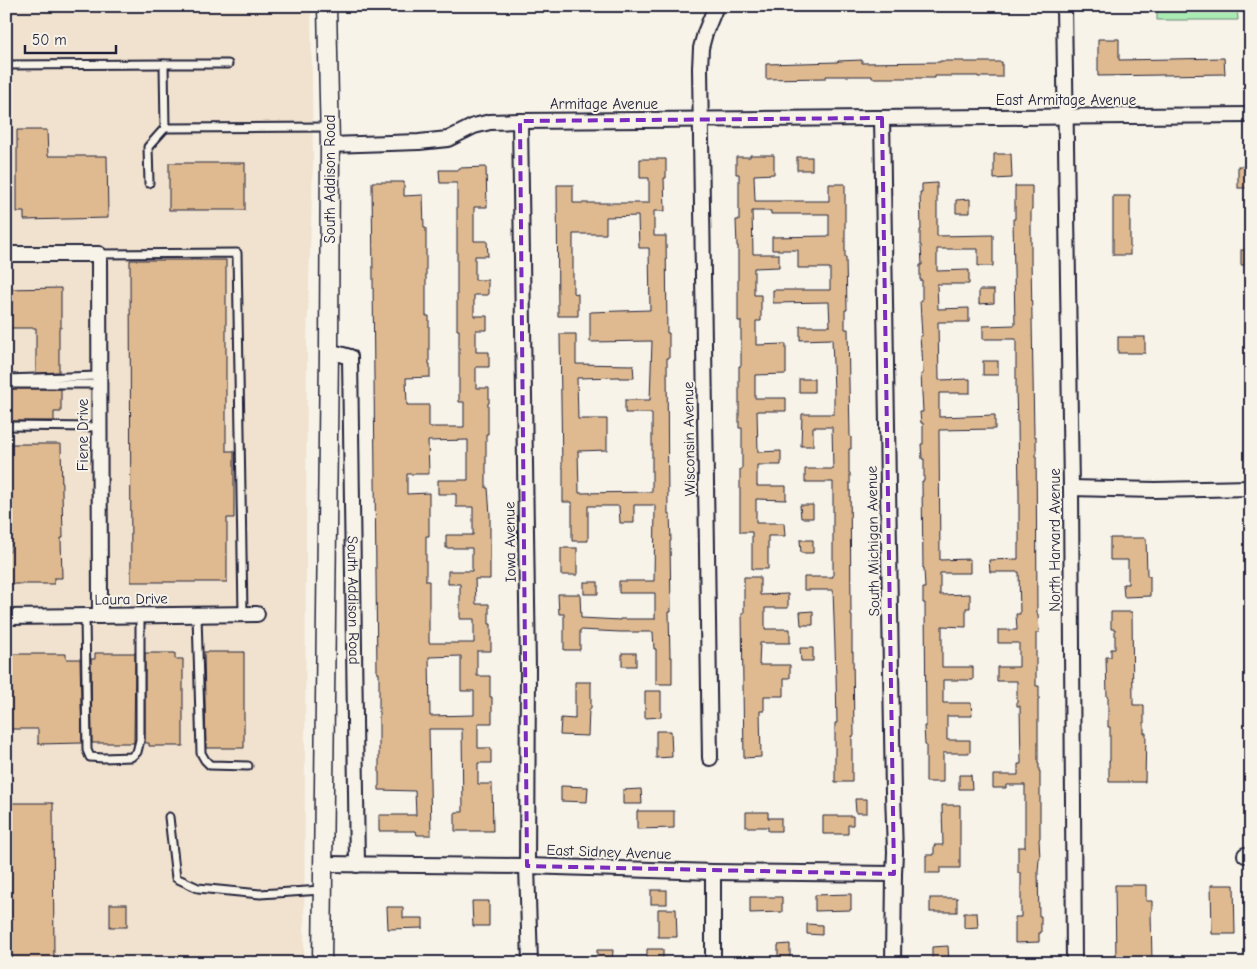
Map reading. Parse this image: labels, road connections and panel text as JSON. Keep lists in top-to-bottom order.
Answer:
{
  "streets": {
    "street": [
      "East Armitage Avenue",
      "Armitage Avenue",
      "South Addison Road",
      "Fiene Drive",
      "Wisconsin Avenue",
      "North Harvard Avenue",
      "South Michigan Avenue",
      "Iowa Avenue",
      "Laura Drive",
      "East Sidney Avenue"
    ]
  },
  "crossings": [
    ["East Armitage Avenue", "Armitage Avenue"],
    ["East Armitage Avenue", "North Harvard Avenue"],
    ["East Armitage Avenue", "South Michigan Avenue"],
    ["Armitage Avenue", "South Addison Road"],
    ["Armitage Avenue", "Wisconsin Avenue"],
    ["Armitage Avenue", "South Michigan Avenue"],
    ["Armitage Avenue", "Iowa Avenue"],
    ["South Addison Road", "East Sidney Avenue"],
    ["Fiene Drive", "Laura Drive"],
    ["South Michigan Avenue", "East Sidney Avenue"],
    ["Iowa Avenue", "East Sidney Avenue"]
  ],
  "scale_bar": "50 m"
}
